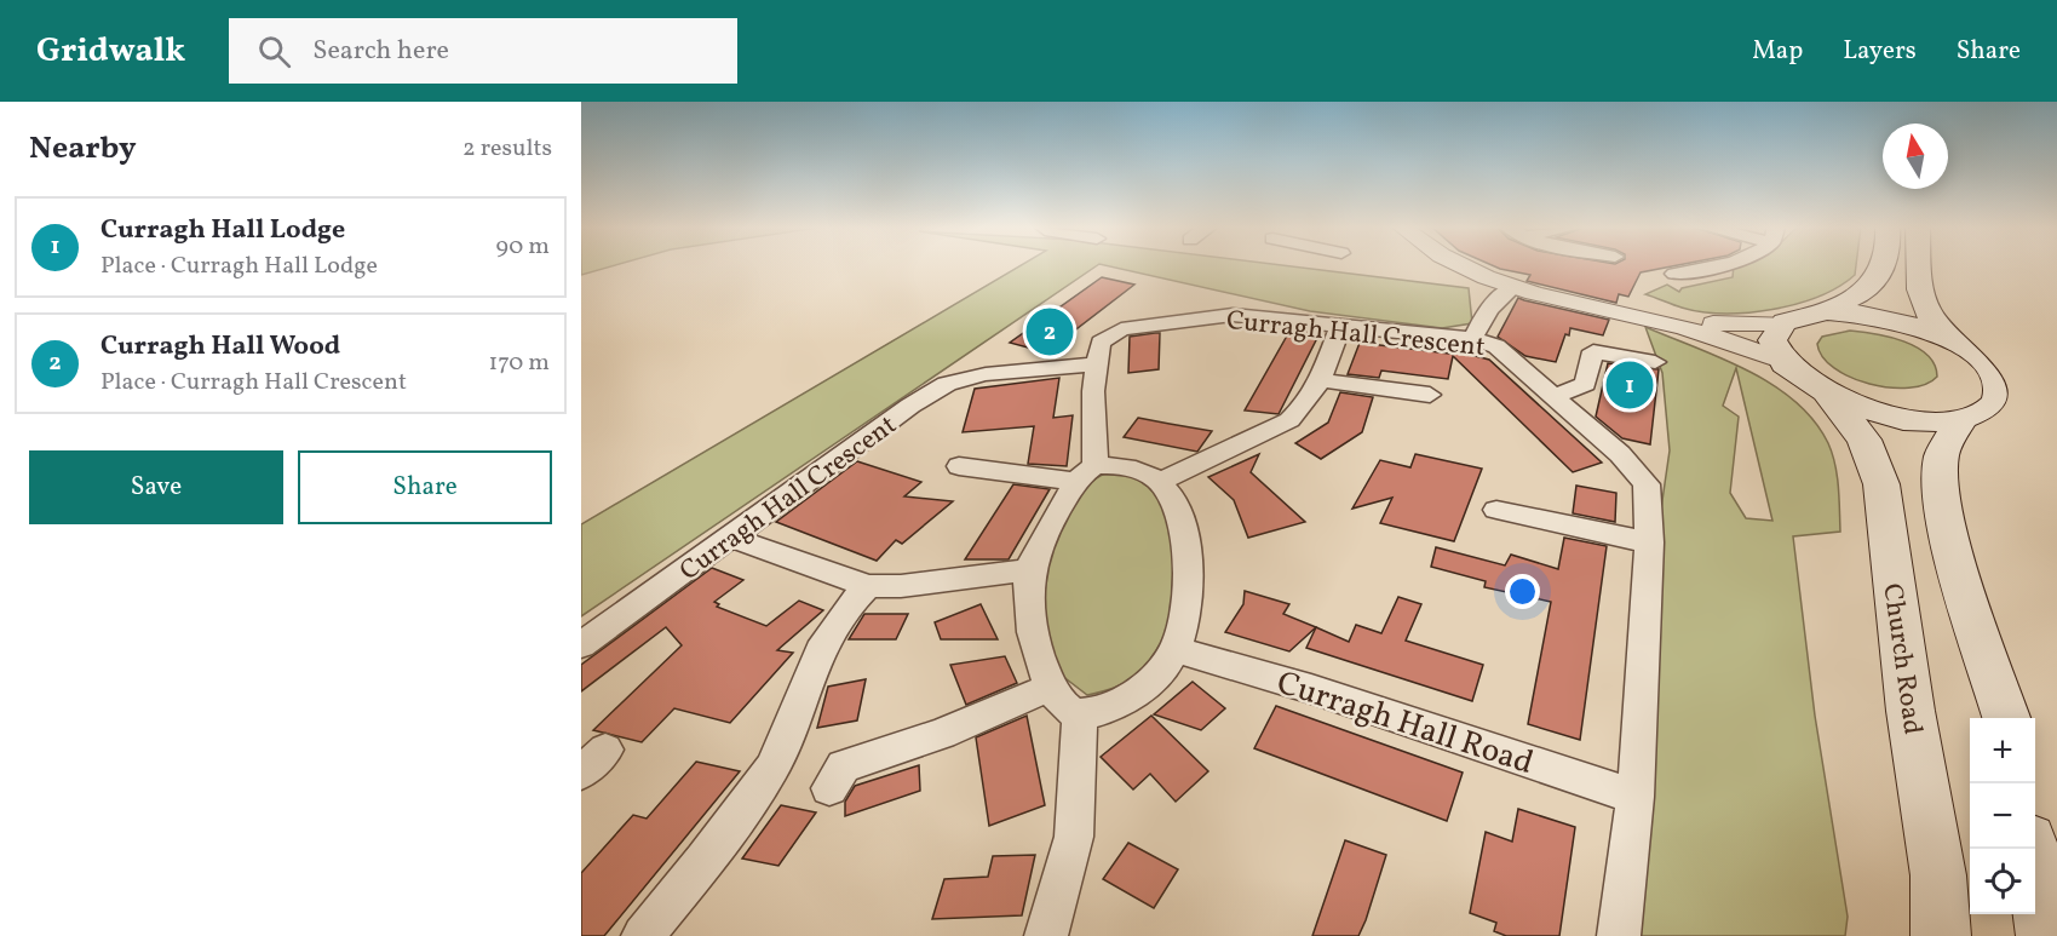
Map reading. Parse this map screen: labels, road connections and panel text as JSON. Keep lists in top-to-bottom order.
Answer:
{
  "streets": {
    "main road": ["Church Road"],
    "street": ["Curragh Hall Crescent", "Curragh Hall Road"]
  },
  "crossings": [
    ["Curragh Hall Crescent", "Curragh Hall Road"]
  ],
  "north": "top",
  "page": {
    "header": "Gridwalk",
    "search": "Search here",
    "nav": ["Map", "Layers", "Share"],
    "heading": ["Nearby", "2 results"],
    "list": [
      {
        "mark": "1",
        "name": "Curragh Hall Lodge",
        "note": "Place · Curragh Hall Lodge",
        "value": "90 m"
      },
      {
        "mark": "2",
        "name": "Curragh Hall Wood",
        "note": "Place · Curragh Hall Crescent",
        "value": "170 m"
      }
    ],
    "pins": ["2", "1"],
    "buttons": ["Save", "Share"],
    "map_buttons": ["+", "−"]
  }
}
